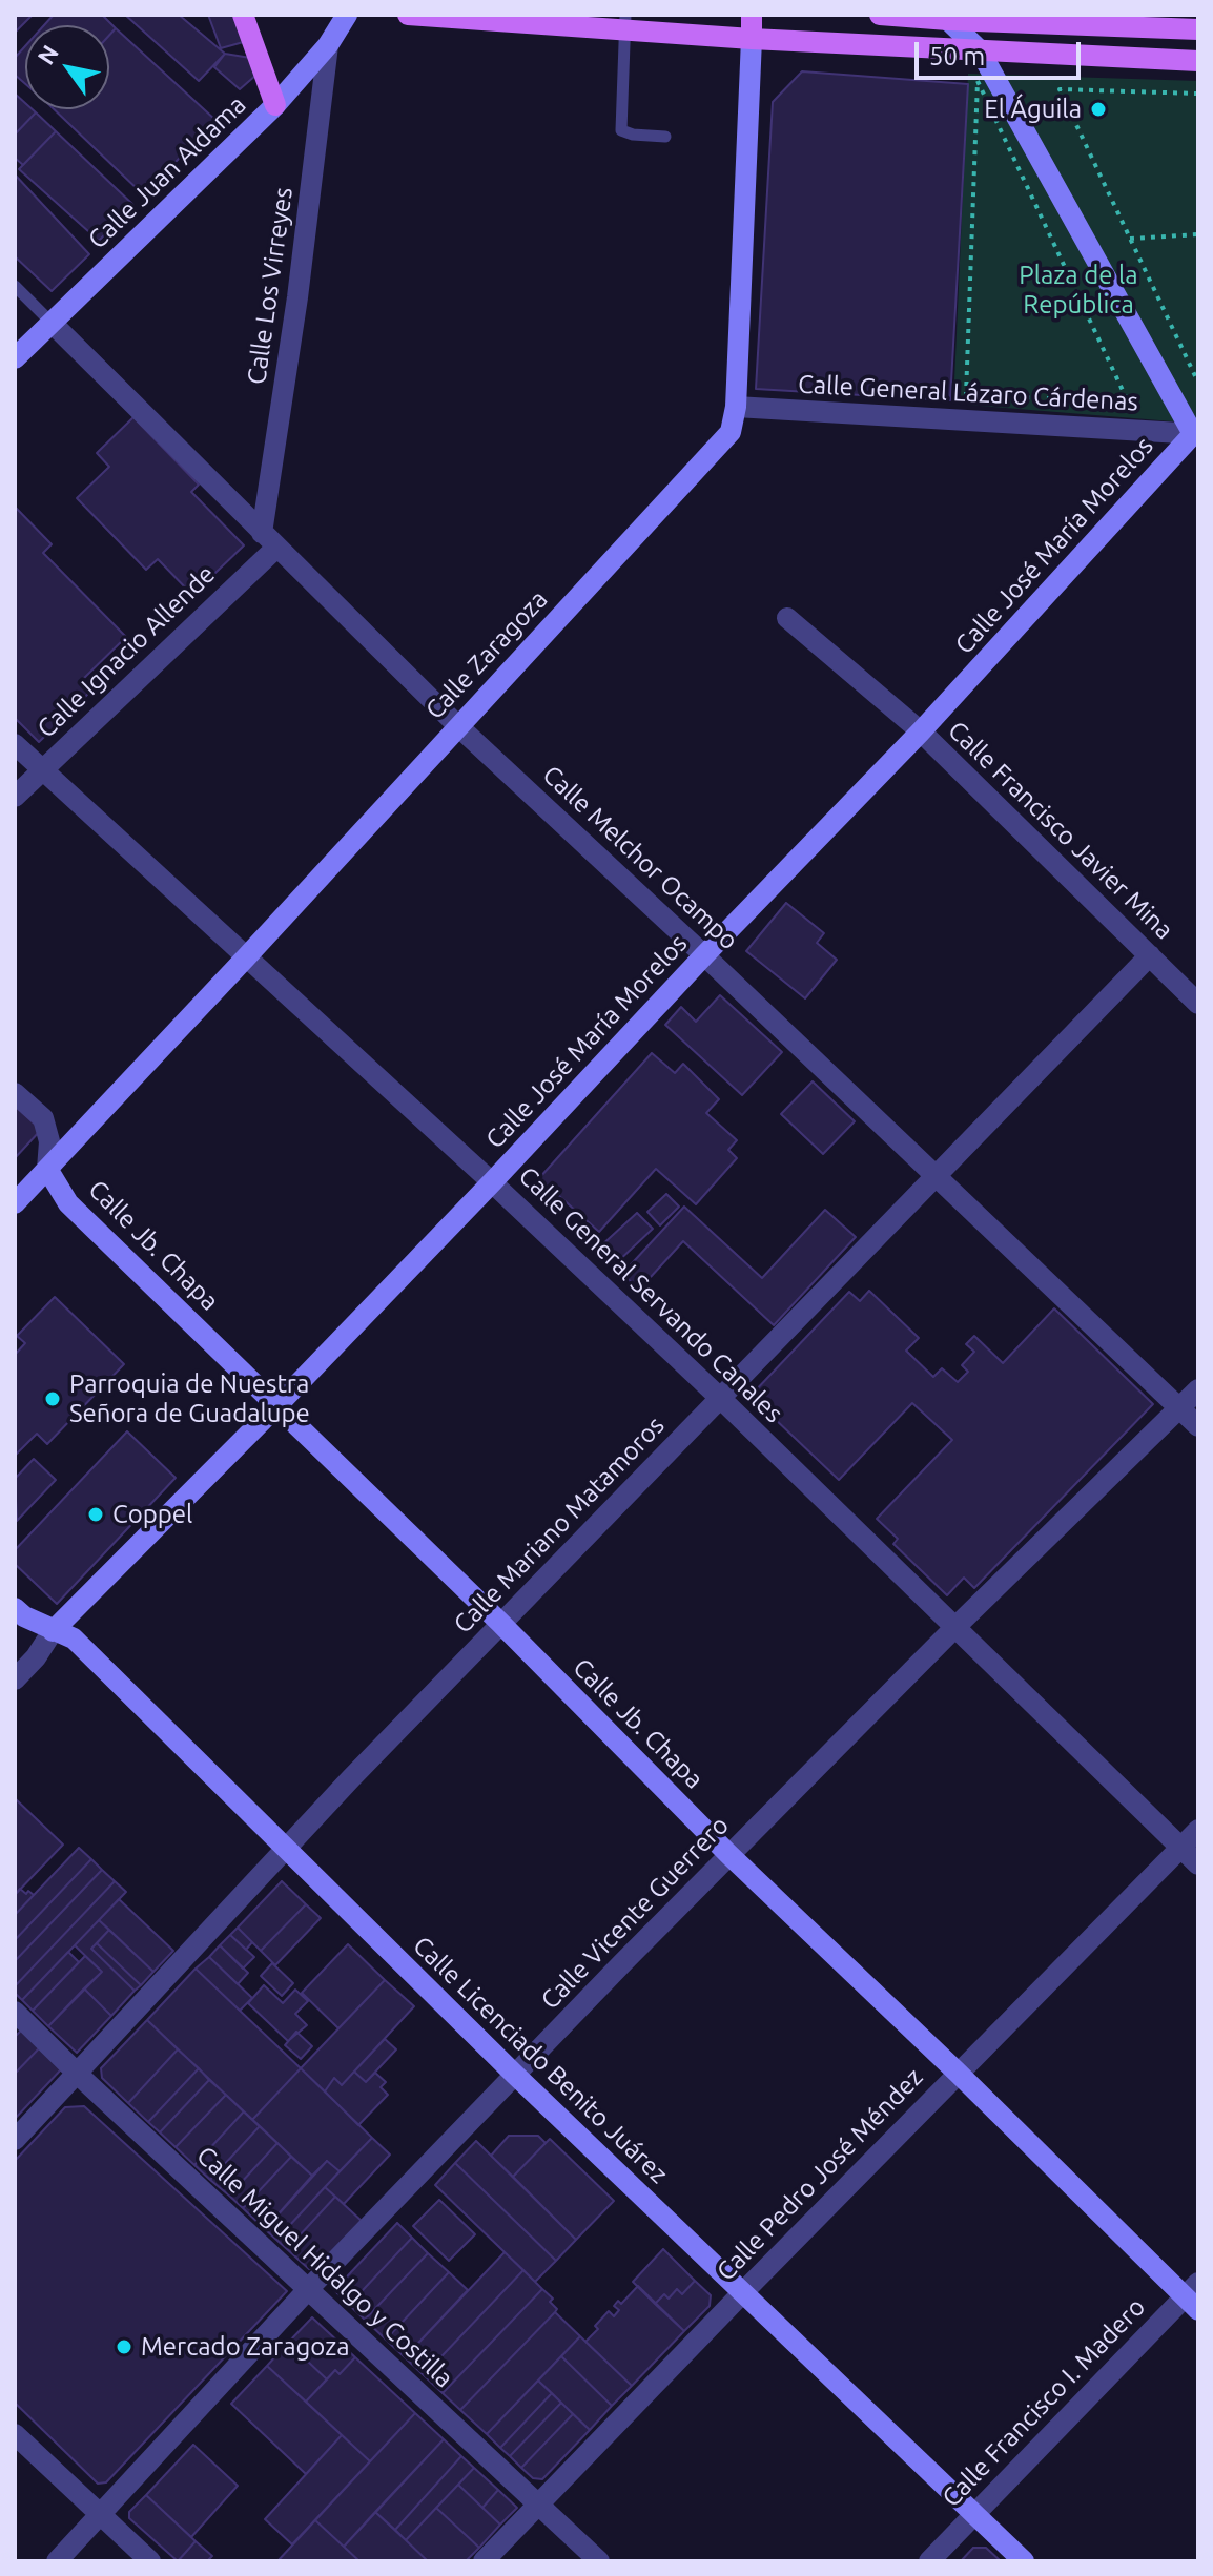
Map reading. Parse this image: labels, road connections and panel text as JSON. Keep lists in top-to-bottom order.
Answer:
{
  "streets": {
    "main road": [
      "Calle Juan Aldama",
      "Calle José María Morelos",
      "Calle Zaragoza",
      "Calle Jb. Chapa",
      "Calle Licenciado Benito Juárez"
    ],
    "street": [
      "Calle Los Virreyes",
      "Calle General Lázaro Cárdenas",
      "Calle Ignacio Allende",
      "Calle Francisco Javier Mina",
      "Calle Melchor Ocampo",
      "Calle General Servando Canales",
      "Calle Mariano Matamoros",
      "Calle Vicente Guerrero",
      "Calle Pedro José Méndez",
      "Calle Miguel Hidalgo y Costilla",
      "Calle Francisco I. Madero"
    ]
  },
  "crossings": [
    ["Calle Juan Aldama", "Calle Los Virreyes"],
    ["Calle Juan Aldama", "Calle Melchor Ocampo"],
    ["Calle Los Virreyes", "Calle Ignacio Allende"],
    ["Calle Los Virreyes", "Calle Melchor Ocampo"],
    ["Calle General Lázaro Cárdenas", "Calle José María Morelos"],
    ["Calle General Lázaro Cárdenas", "Calle Zaragoza"],
    ["Calle José María Morelos", "Calle Francisco Javier Mina"],
    ["Calle José María Morelos", "Calle Melchor Ocampo"],
    ["Calle José María Morelos", "Calle Jb. Chapa"],
    ["Calle José María Morelos", "Calle General Servando Canales"],
    ["Calle José María Morelos", "Calle Licenciado Benito Juárez"],
    ["Calle Ignacio Allende", "Calle Melchor Ocampo"],
    ["Calle Ignacio Allende", "Calle General Servando Canales"],
    ["Calle Zaragoza", "Calle Melchor Ocampo"],
    ["Calle Zaragoza", "Calle Jb. Chapa"],
    ["Calle Zaragoza", "Calle General Servando Canales"],
    ["Calle Francisco Javier Mina", "Calle Mariano Matamoros"],
    ["Calle Melchor Ocampo", "Calle Mariano Matamoros"],
    ["Calle Melchor Ocampo", "Calle Vicente Guerrero"],
    ["Calle Jb. Chapa", "Calle Mariano Matamoros"],
    ["Calle Jb. Chapa", "Calle Vicente Guerrero"],
    ["Calle Jb. Chapa", "Calle Pedro José Méndez"],
    ["Calle Jb. Chapa", "Calle Francisco I. Madero"],
    ["Calle General Servando Canales", "Calle Mariano Matamoros"],
    ["Calle General Servando Canales", "Calle Vicente Guerrero"],
    ["Calle General Servando Canales", "Calle Pedro José Méndez"],
    ["Calle Mariano Matamoros", "Calle Licenciado Benito Juárez"],
    ["Calle Mariano Matamoros", "Calle Miguel Hidalgo y Costilla"],
    ["Calle Vicente Guerrero", "Calle Licenciado Benito Juárez"],
    ["Calle Vicente Guerrero", "Calle Miguel Hidalgo y Costilla"],
    ["Calle Licenciado Benito Juárez", "Calle Pedro José Méndez"],
    ["Calle Licenciado Benito Juárez", "Calle Francisco I. Madero"],
    ["Calle Pedro José Méndez", "Calle Miguel Hidalgo y Costilla"]
  ],
  "parks": ["Plaza de la República"],
  "places": [
    "El Águila",
    "Parroquia de Nuestra Señora de Guadalupe",
    "Coppel",
    "Mercado Zaragoza"
  ],
  "scale_bar": "50 m",
  "north": "top left"
}
